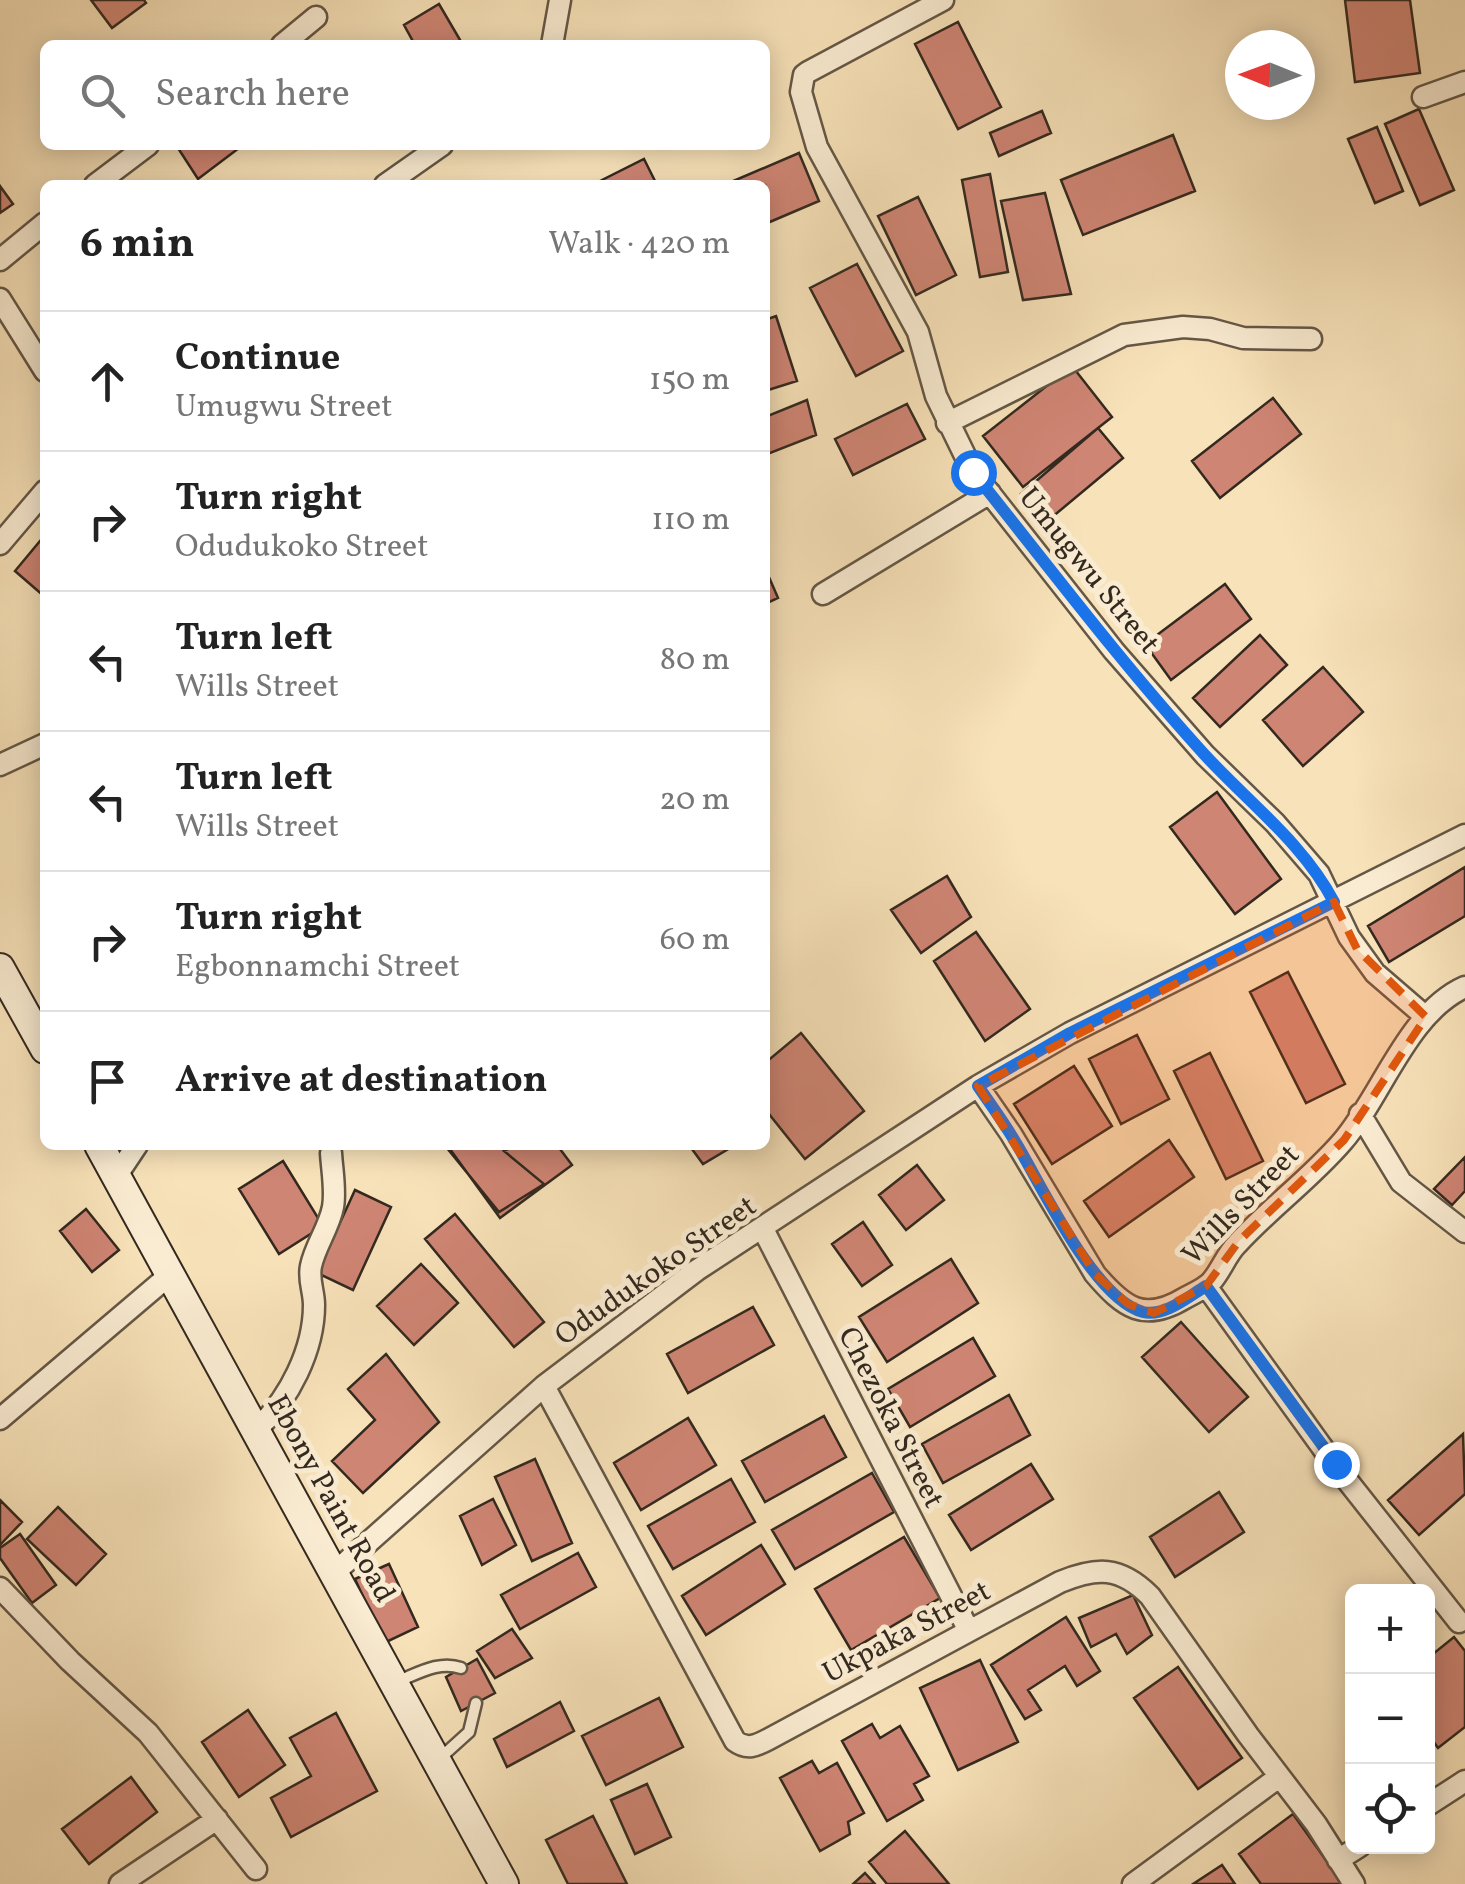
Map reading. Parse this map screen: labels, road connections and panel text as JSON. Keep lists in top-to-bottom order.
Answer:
{
  "streets": {
    "street": [
      "Umugwu Street",
      "Wills Street",
      "Odudukoko Street",
      "Chezoka Street",
      "Ebony Paint Road",
      "Ukpaka Street"
    ]
  },
  "crossings": [
    ["Umugwu Street", "Wills Street"],
    ["Umugwu Street", "Odudukoko Street"],
    ["Wills Street", "Odudukoko Street"],
    ["Odudukoko Street", "Chezoka Street"],
    ["Odudukoko Street", "Ebony Paint Road"],
    ["Odudukoko Street", "Ukpaka Street"],
    ["Chezoka Street", "Ukpaka Street"]
  ],
  "north": "left",
  "page": {
    "search": "Search here",
    "heading": ["6 min", "Walk · 420 m"],
    "list": [
      ["Continue", "Umugwu Street", "150 m"],
      ["Turn right", "Odudukoko Street", "110 m"],
      ["Turn left", "Wills Street", "80 m"],
      ["Turn left", "Wills Street", "20 m"],
      ["Turn right", "Egbonnamchi Street", "60 m"],
      "Arrive at destination"
    ],
    "map_buttons": ["+", "−"]
  }
}
